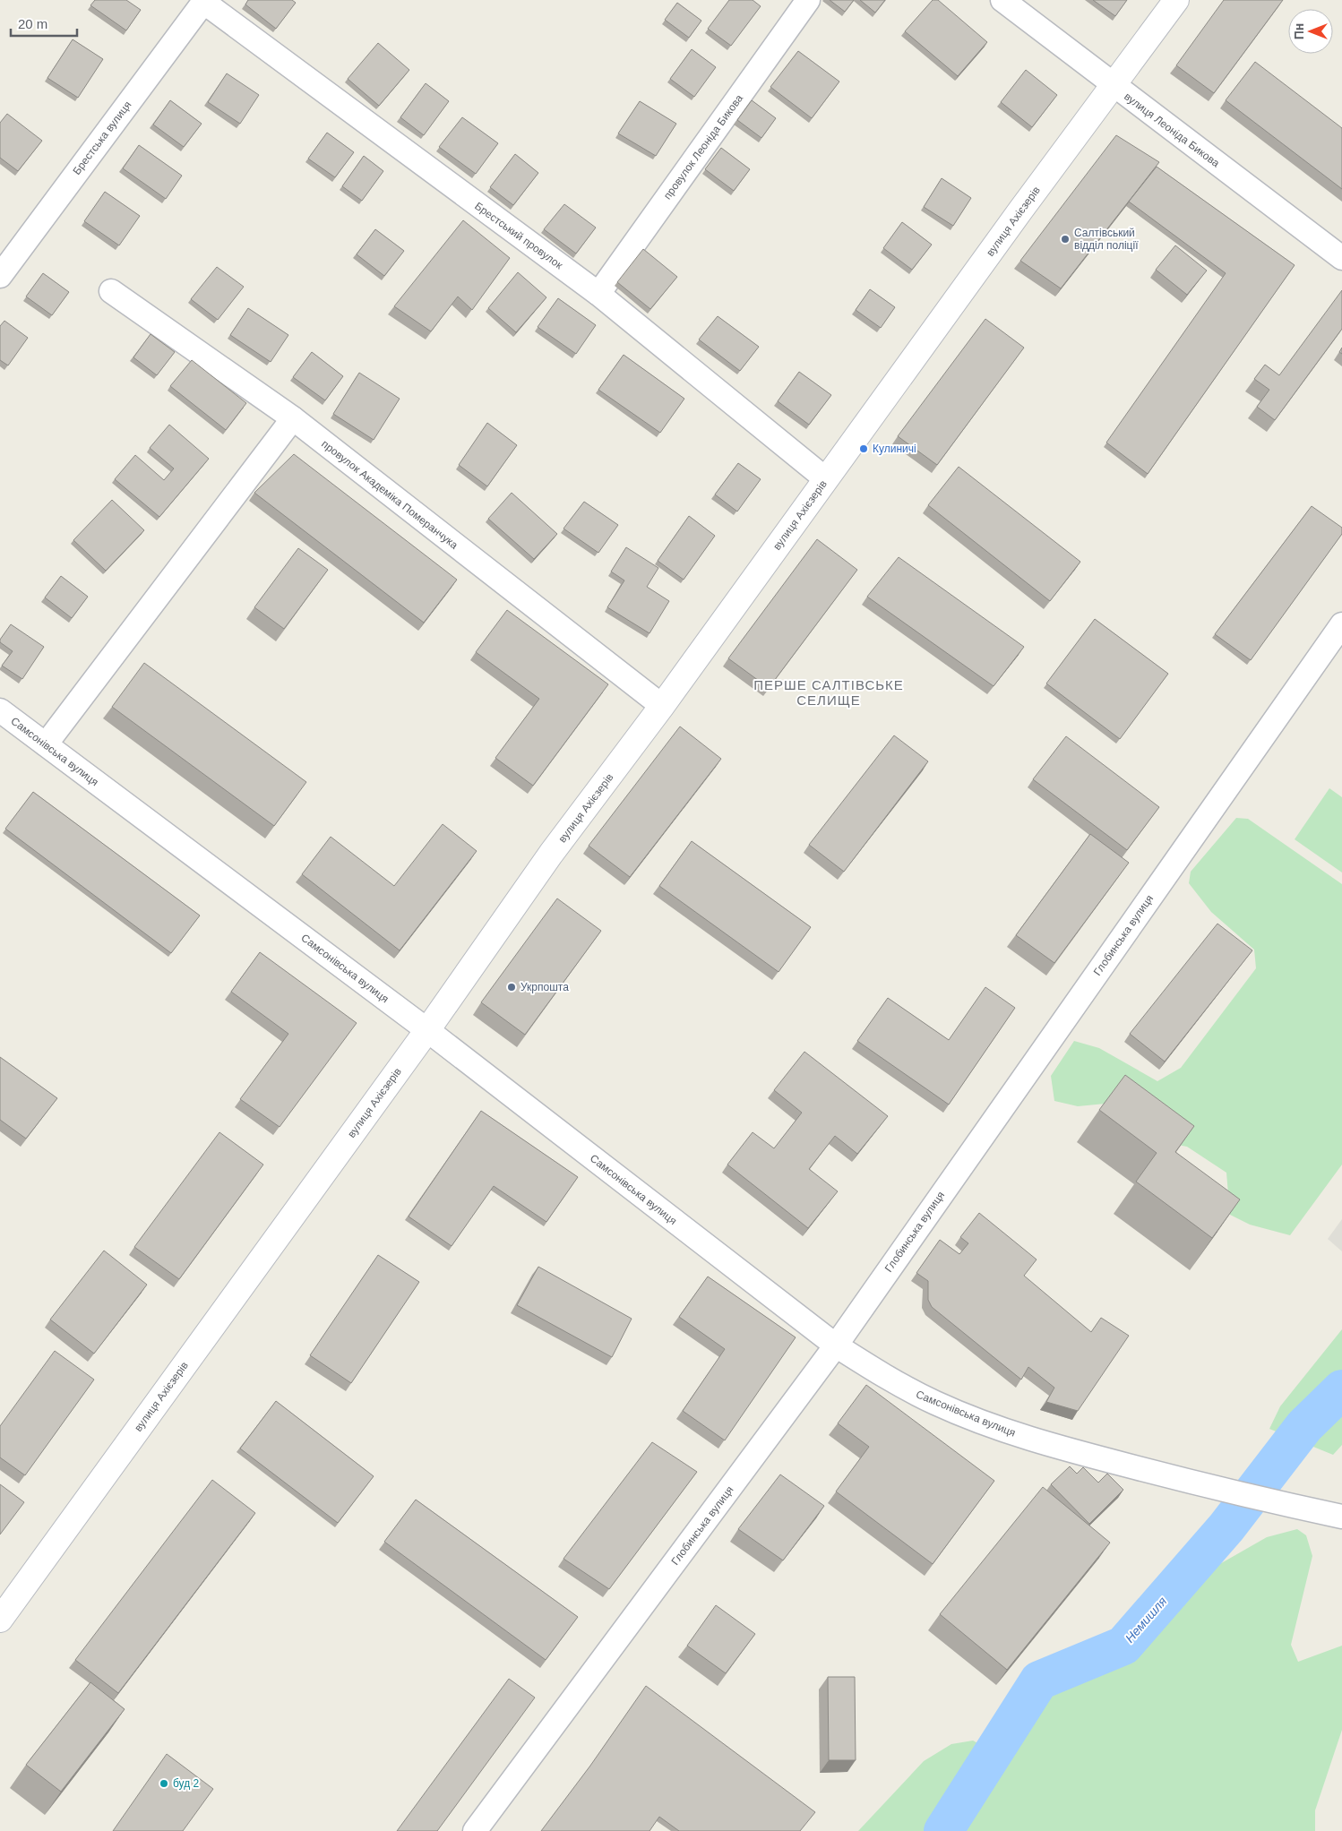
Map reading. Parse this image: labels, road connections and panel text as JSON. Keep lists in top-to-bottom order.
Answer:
{
  "streets": {
    "main road": ["вулиця Ахієзерів"],
    "street": [
      "вулиця Леоніда Бикова",
      "Брестська вулиця",
      "провулок Леоніда Бикова",
      "Брестський провулок",
      "провулок Академіка Померанчука",
      "Самсонівська вулиця",
      "Глобинська вулиця"
    ]
  },
  "crossings": [
    ["вулиця Леоніда Бикова", "вулиця Ахієзерів"],
    ["Брестська вулиця", "Брестський провулок"],
    ["провулок Леоніда Бикова", "Брестський провулок"],
    ["вулиця Ахієзерів", "Брестський провулок"],
    ["вулиця Ахієзерів", "провулок Академіка Померанчука"],
    ["вулиця Ахієзерів", "Самсонівська вулиця"],
    ["Самсонівська вулиця", "Глобинська вулиця"]
  ],
  "districts": ["ПЕРШЕ САЛТІВСЬКЕ СЕЛИЩЕ"],
  "water": ["Немишля"],
  "places": [
    "Салтівський відділ поліції",
    "Кулиничі",
    "Укрпошта",
    "буд 2"
  ],
  "scale_bar": "20 m",
  "north": "left"
}
